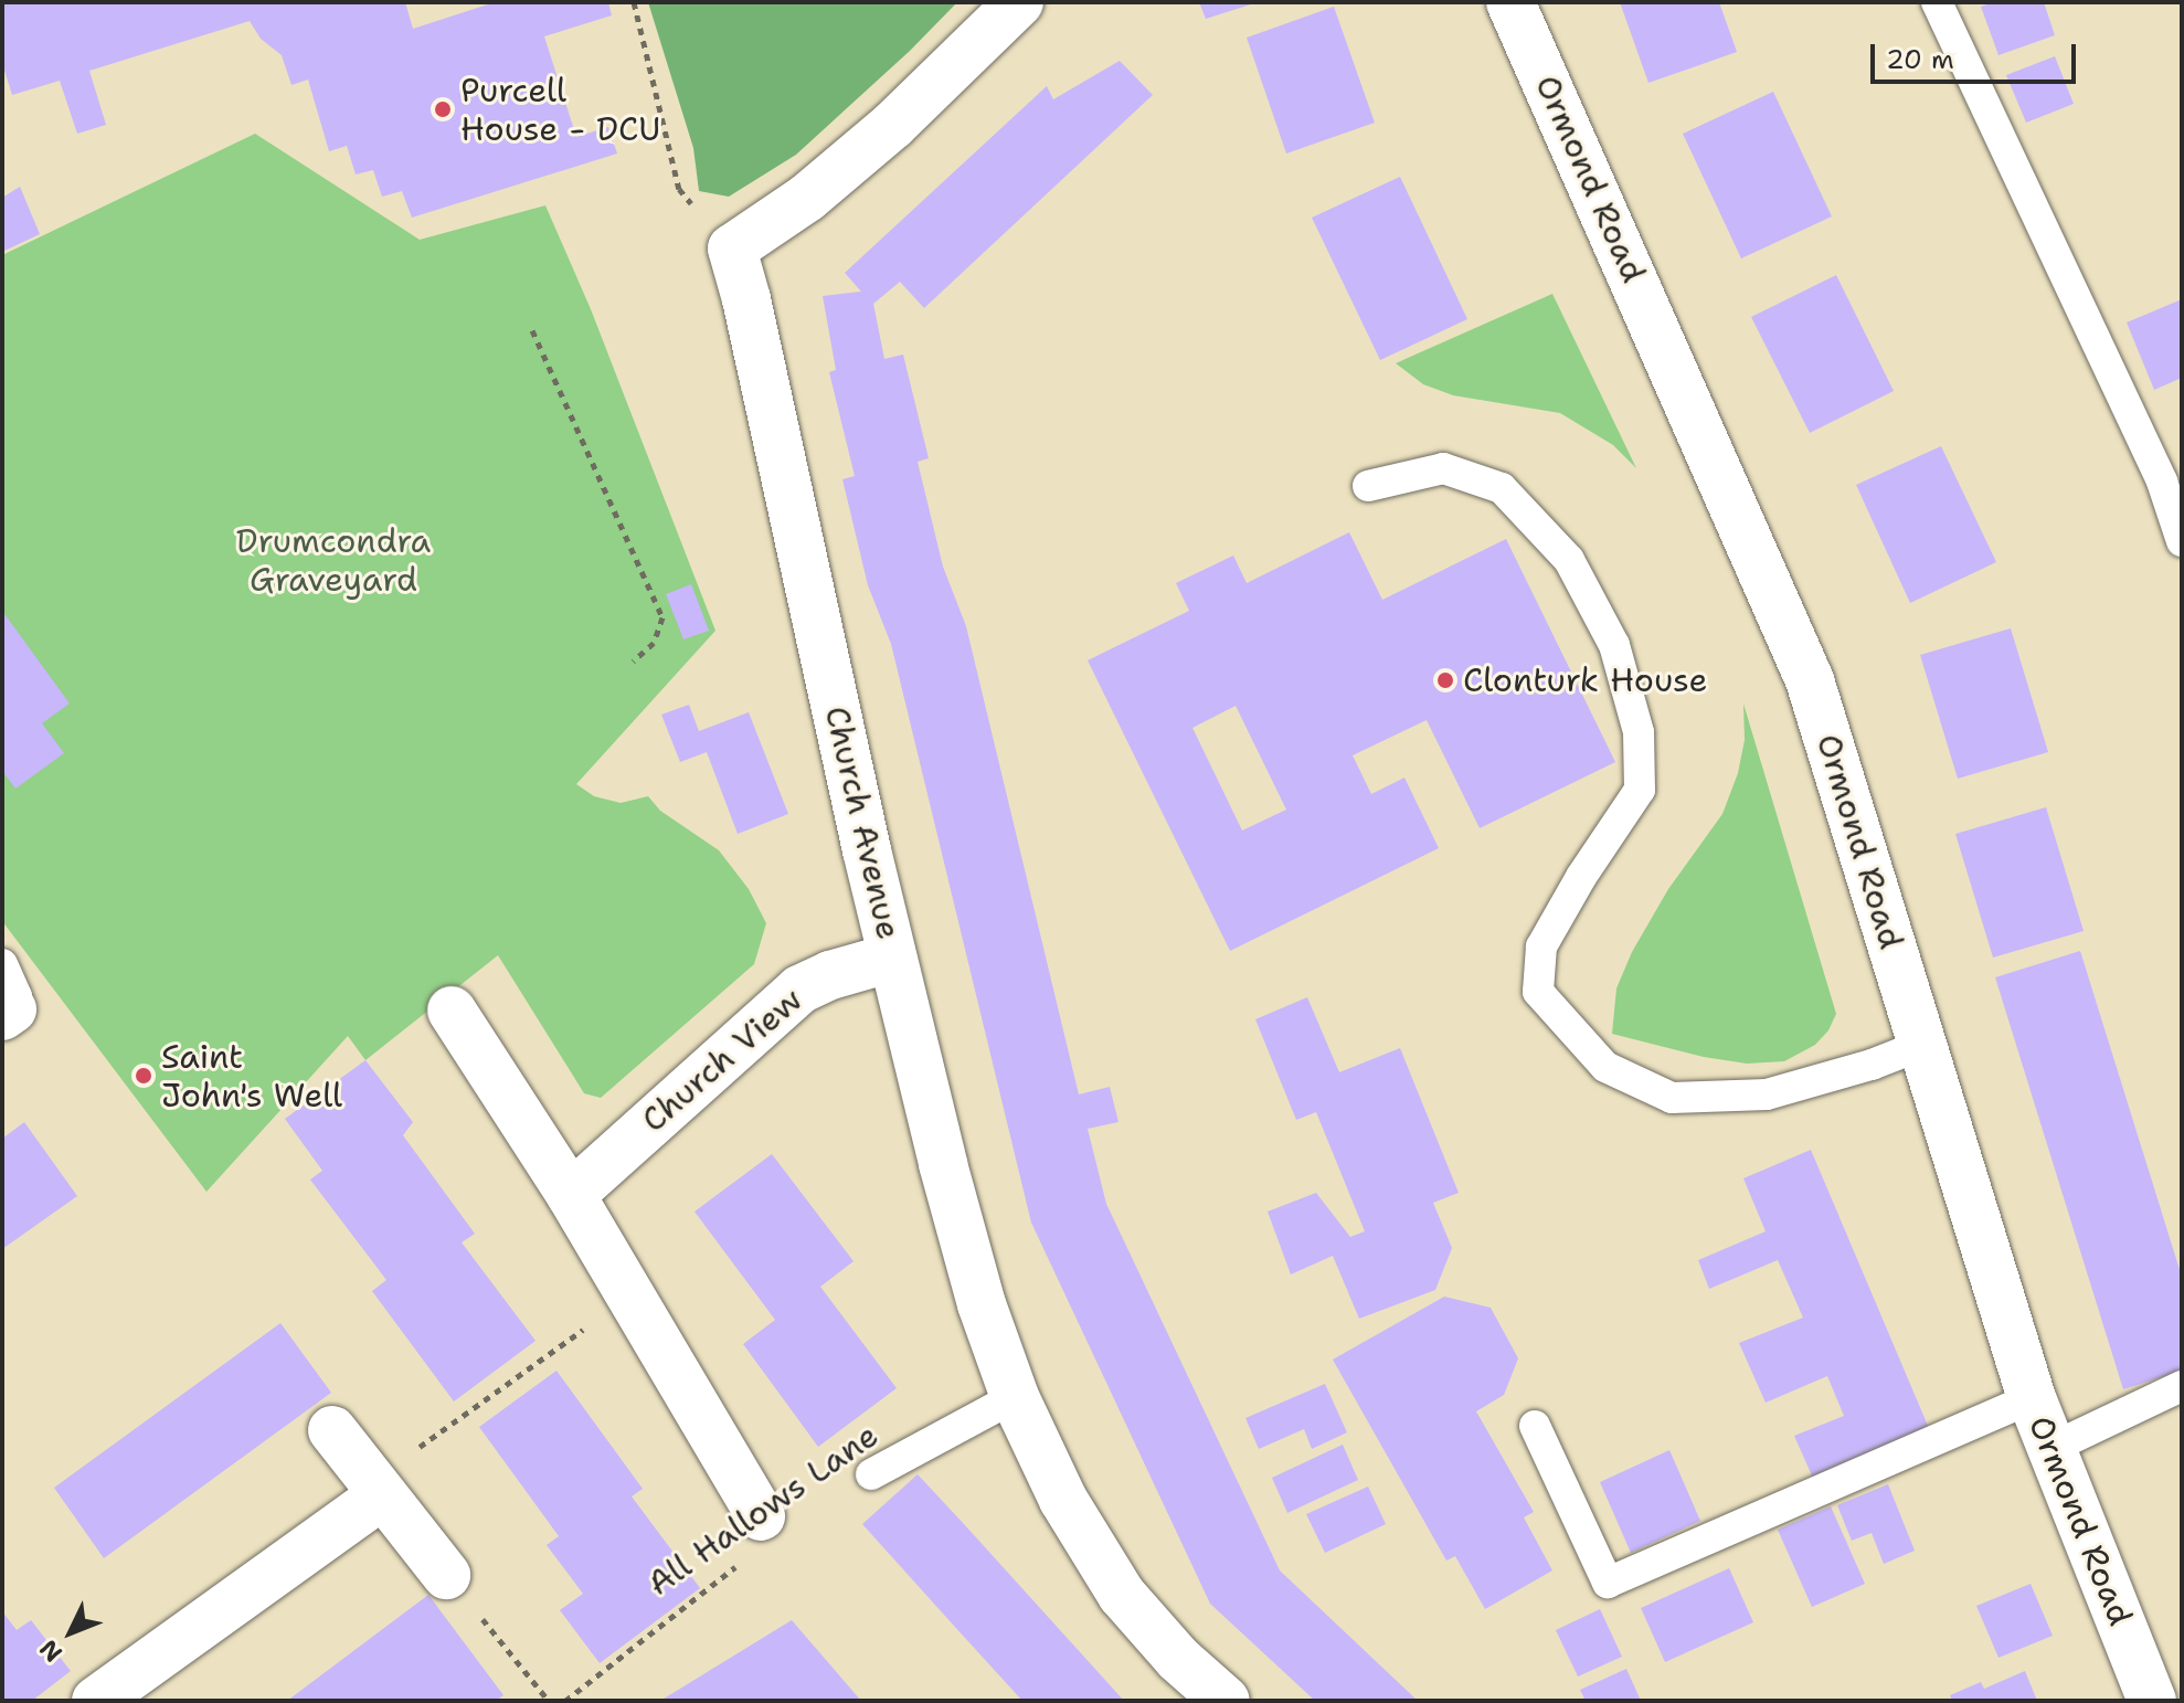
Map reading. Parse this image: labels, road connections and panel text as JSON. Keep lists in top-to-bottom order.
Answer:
{
  "streets": {
    "street": ["Ormond Road", "Church Avenue", "Church View"],
    "lane": ["All Hallows Lane"]
  },
  "crossings": [
    ["Church Avenue", "Church View"],
    ["Church Avenue", "All Hallows Lane"]
  ],
  "parks": ["Drumcondra Graveyard"],
  "places": ["Purcell House - DCU", "Clonturk House", "Saint John's Well"],
  "scale_bar": "20 m",
  "north": "bottom left"
}
